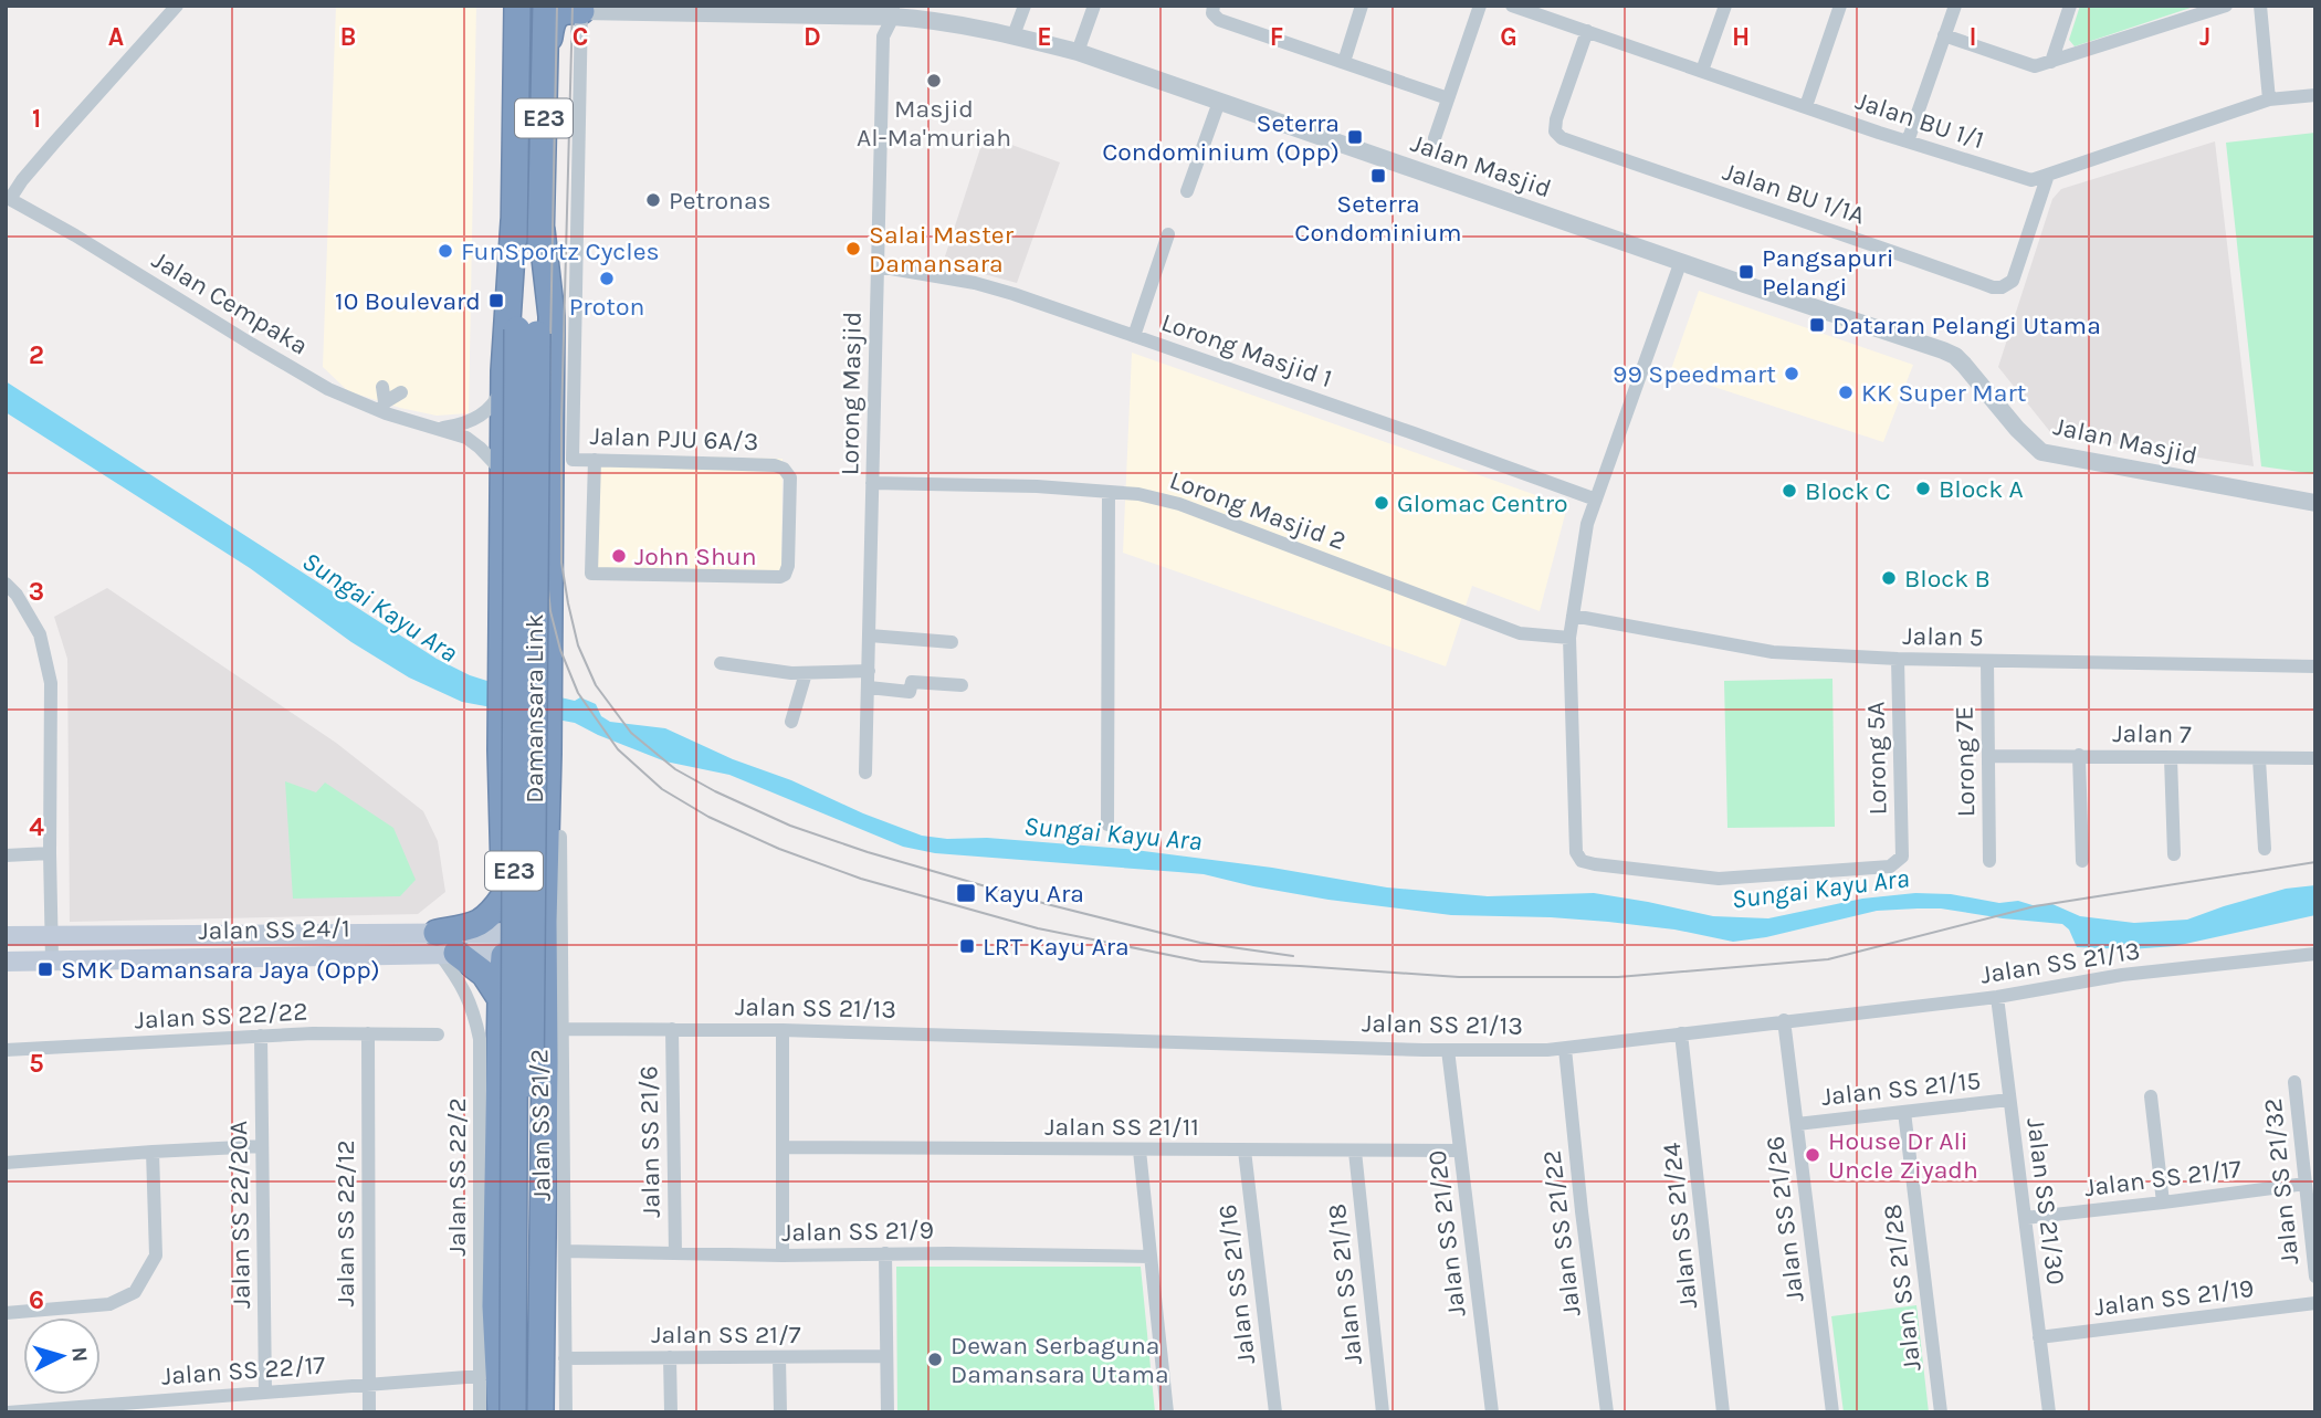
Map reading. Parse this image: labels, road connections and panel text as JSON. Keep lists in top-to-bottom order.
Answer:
{
  "streets": {
    "highway": ["E23", "Damansara Link"],
    "main road": ["Jalan SS 24/1"],
    "street": [
      "Jalan BU 1/1",
      "Jalan Masjid",
      "Jalan BU 1/1A",
      "Jalan Cempaka",
      "Lorong Masjid 1",
      "Lorong Masjid",
      "Jalan PJU 6A/3",
      "Lorong Masjid 2",
      "Jalan 5",
      "Jalan 7",
      "Lorong 5A",
      "Lorong 7E",
      "Jalan SS 21/13",
      "Jalan SS 22/22",
      "Jalan SS 21/15",
      "Jalan SS 21/2",
      "Jalan SS 21/11",
      "Jalan SS 21/6",
      "Jalan SS 22/2",
      "Jalan SS 21/17",
      "Jalan SS 21/32",
      "Jalan SS 21/30",
      "Jalan SS 22/20A",
      "Jalan SS 21/26",
      "Jalan SS 22/12",
      "Jalan SS 21/24",
      "Jalan SS 21/9",
      "Jalan SS 21/20",
      "Jalan SS 21/22",
      "Jalan SS 21/16",
      "Jalan SS 21/18",
      "Jalan SS 21/28",
      "Jalan SS 21/19",
      "Jalan SS 21/7",
      "Jalan SS 22/17"
    ]
  },
  "crossings": [
    ["Jalan BU 1/1", "Jalan BU 1/1A"],
    ["Jalan Masjid", "Lorong Masjid"],
    ["Jalan Masjid", "Jalan PJU 6A/3"],
    ["Lorong Masjid 1", "Lorong Masjid"],
    ["Lorong Masjid", "Lorong Masjid 2"],
    ["Lorong Masjid 2", "Lorong 5A"],
    ["Jalan 5", "Lorong 5A"],
    ["Jalan 5", "Lorong 7E"],
    ["Jalan 7", "Lorong 7E"],
    ["Jalan SS 24/1", "Jalan SS 22/2"],
    ["Jalan SS 21/13", "Jalan SS 21/2"],
    ["Jalan SS 21/13", "Jalan SS 21/6"],
    ["Jalan SS 21/13", "Jalan SS 21/30"],
    ["Jalan SS 21/13", "Jalan SS 21/26"],
    ["Jalan SS 21/13", "Jalan SS 21/24"],
    ["Jalan SS 21/13", "Jalan SS 21/20"],
    ["Jalan SS 21/13", "Jalan SS 21/22"],
    ["Jalan SS 22/22", "Jalan SS 22/20A"],
    ["Jalan SS 22/22", "Jalan SS 22/12"],
    ["Jalan SS 21/15", "Jalan SS 21/30"],
    ["Jalan SS 21/15", "Jalan SS 21/26"],
    ["Jalan SS 21/15", "Jalan SS 21/28"],
    ["Jalan SS 21/2", "Jalan SS 21/9"],
    ["Jalan SS 21/2", "Jalan SS 21/7"],
    ["Jalan SS 21/11", "Jalan SS 21/20"],
    ["Jalan SS 21/11", "Jalan SS 21/16"],
    ["Jalan SS 21/11", "Jalan SS 21/18"],
    ["Jalan SS 21/6", "Jalan SS 21/9"],
    ["Jalan SS 22/2", "Jalan SS 22/17"],
    ["Jalan SS 21/17", "Jalan SS 21/32"],
    ["Jalan SS 21/17", "Jalan SS 21/30"],
    ["Jalan SS 21/30", "Jalan SS 21/19"],
    ["Jalan SS 22/20A", "Jalan SS 22/17"],
    ["Jalan SS 22/12", "Jalan SS 22/17"]
  ],
  "water": ["Sungai Kayu Ara"],
  "places": {
    "other": [
      "Masjid Al-Ma'muriah",
      "Petronas",
      "Salai Master Damansara",
      "FunSportz Cycles",
      "Proton",
      "99 Speedmart",
      "KK Super Mart",
      "Block A",
      "Block C",
      "Glomac Centro",
      "John Shun",
      "Block B",
      "House Dr Ali Uncle Ziyadh",
      "Dewan Serbaguna Damansara Utama"
    ],
    "transit": [
      "Seterra Condominium (Opp)",
      "Seterra Condominium",
      "Pangsapuri Pelangi",
      "10 Boulevard",
      "Dataran Pelangi Utama",
      "Kayu Ara",
      "LRT Kayu Ara",
      "SMK Damansara Jaya (Opp)"
    ]
  },
  "north": "right",
  "grid": {
    "columns": [
      "A",
      "B",
      "C",
      "D",
      "E",
      "F",
      "G",
      "H",
      "I",
      "J"
    ],
    "rows": [
      "1",
      "2",
      "3",
      "4",
      "5",
      "6"
    ]
  }
}
